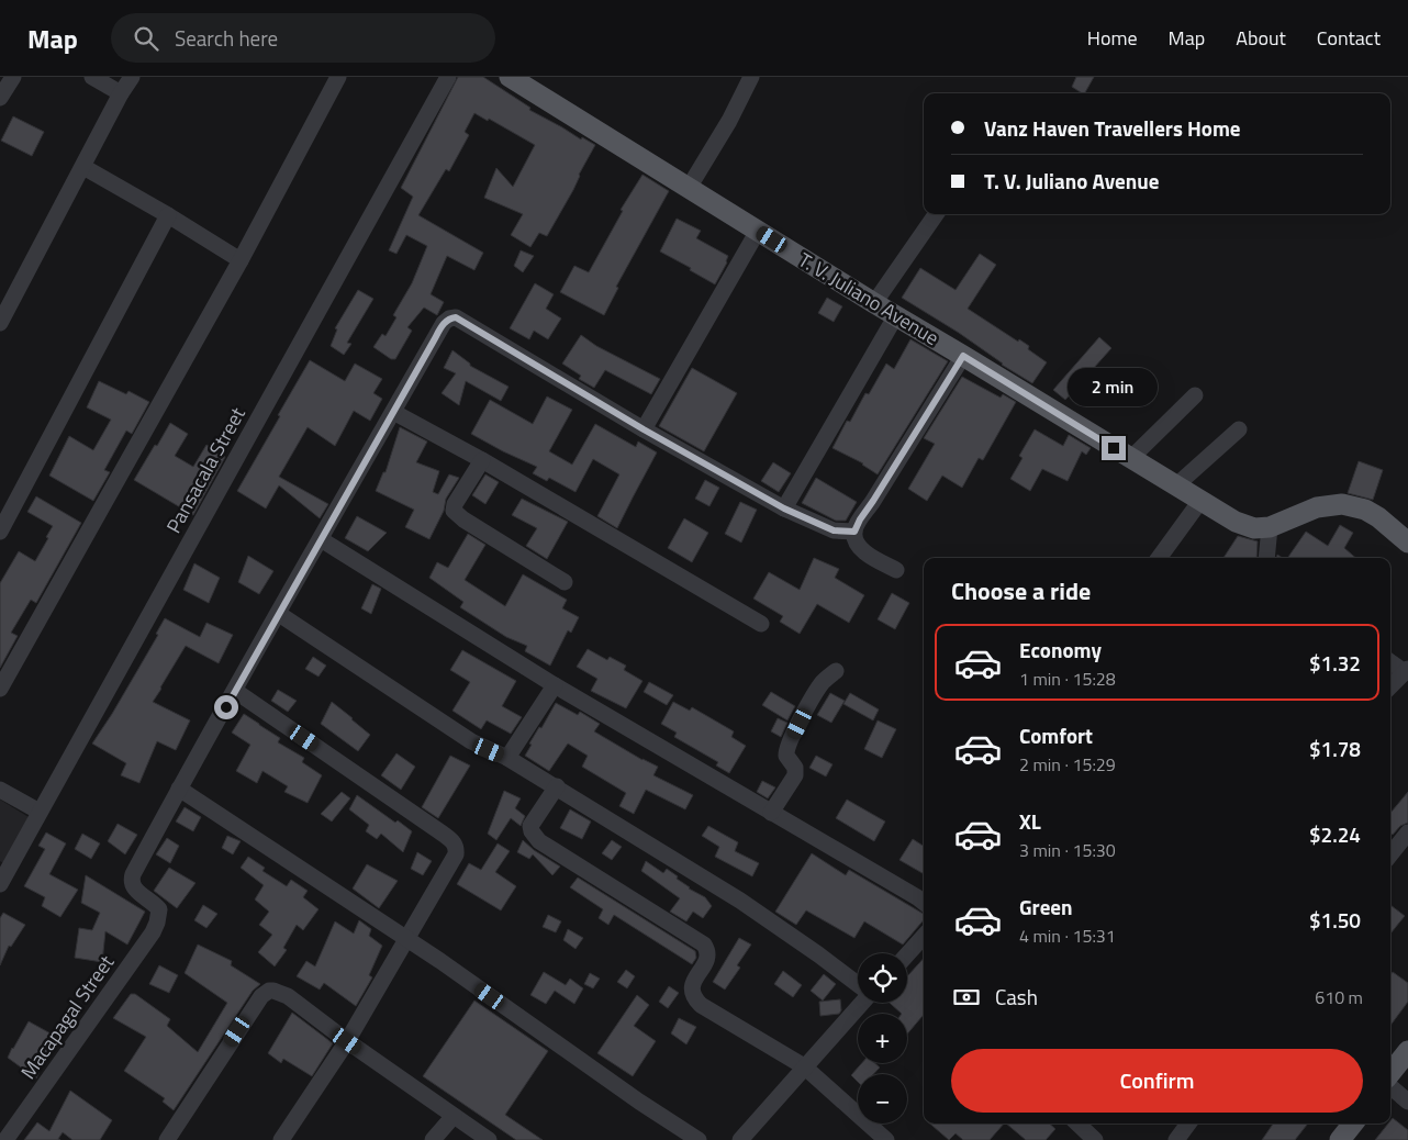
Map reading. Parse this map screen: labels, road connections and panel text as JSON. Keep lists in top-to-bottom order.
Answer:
{
  "streets": {
    "main road": ["T. V. Juliano Avenue"],
    "street": ["Pansacala Street", "Macapagal Street"]
  },
  "page": {
    "header": "Map",
    "search": "Search here",
    "nav": [
      "Home",
      "Map",
      "About",
      "Contact"
    ],
    "banner": ["Vanz Haven Travellers Home", "T. V. Juliano Avenue"],
    "bubble": "2 min",
    "heading": "Choose a ride",
    "list": [
      {
        "name": "Economy",
        "note": "1 min · 15:28",
        "value": "$1.32"
      },
      {
        "name": "Comfort",
        "note": "2 min · 15:29",
        "value": "$1.78"
      },
      {
        "name": "XL",
        "note": "3 min · 15:30",
        "value": "$2.24"
      },
      {
        "name": "Green",
        "note": "4 min · 15:31",
        "value": "$1.50"
      }
    ],
    "map_buttons": ["+", "−"],
    "pay": ["Cash", "610 m"],
    "buttons": "Confirm"
  }
}
